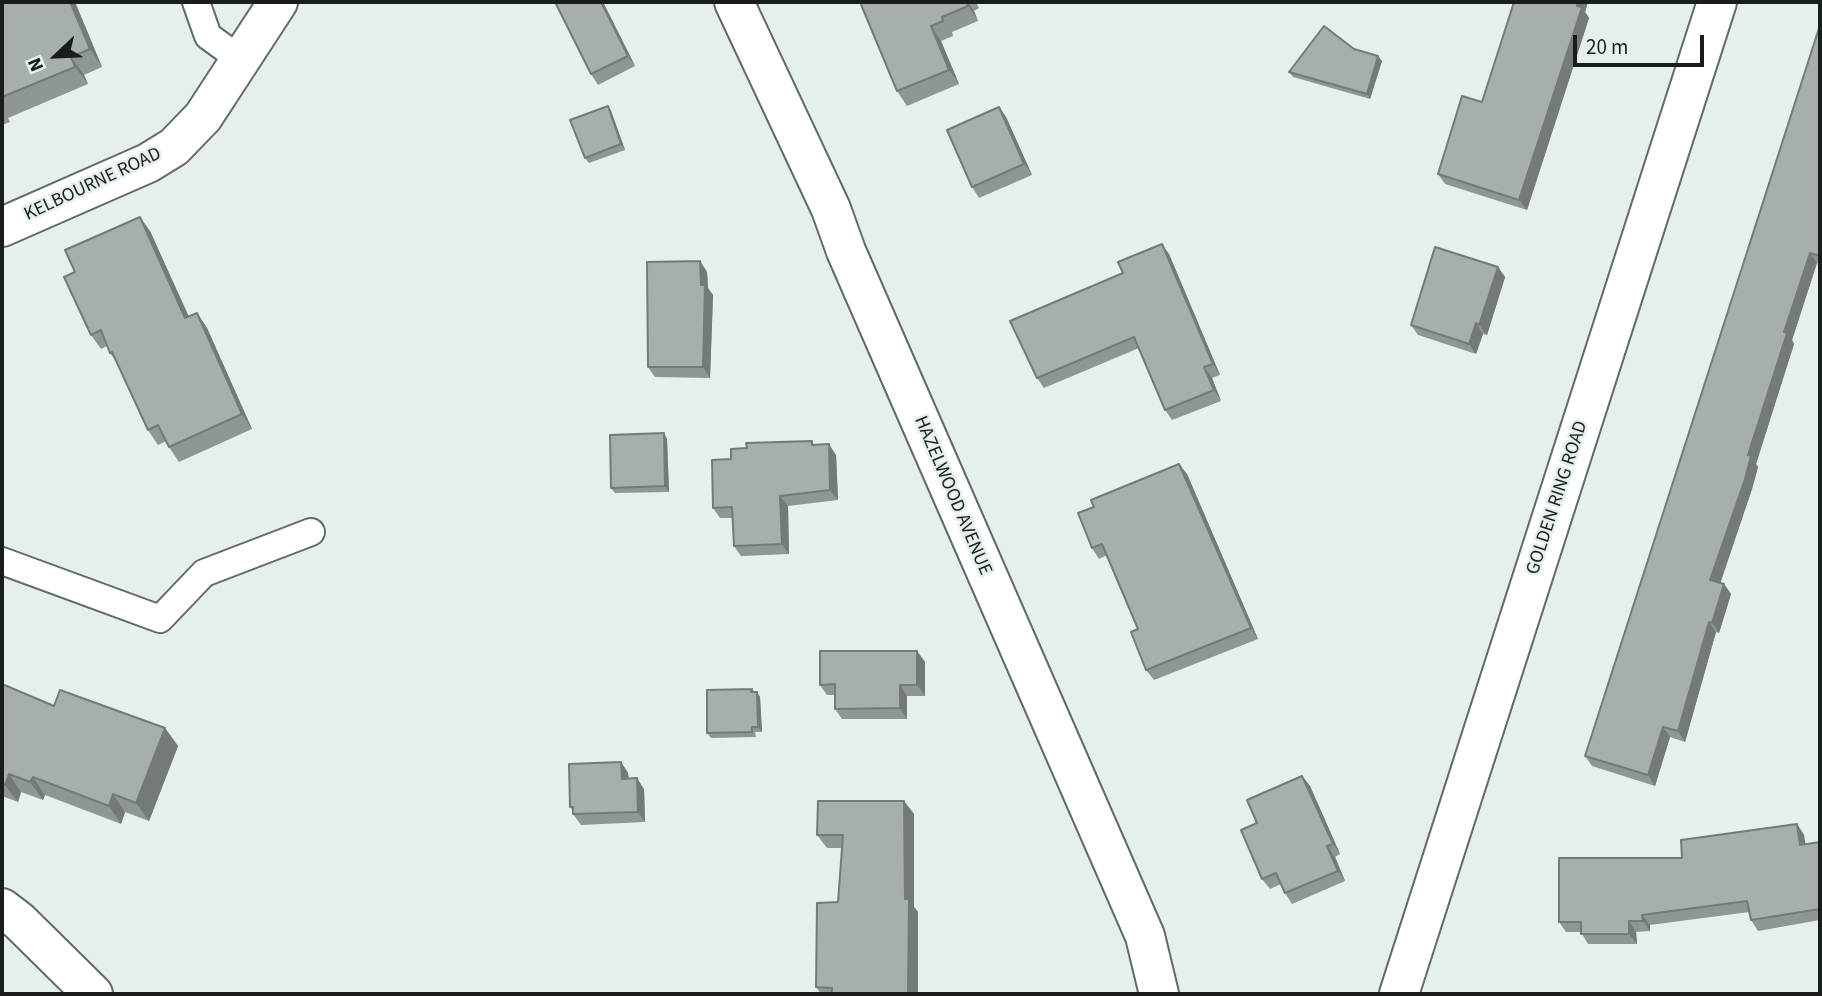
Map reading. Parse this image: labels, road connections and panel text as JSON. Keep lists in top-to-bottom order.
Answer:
{
  "streets": {
    "street": ["KELBOURNE ROAD", "HAZELWOOD AVENUE", "GOLDEN RING ROAD"]
  },
  "scale_bar": "20 m",
  "north": "bottom left"
}
